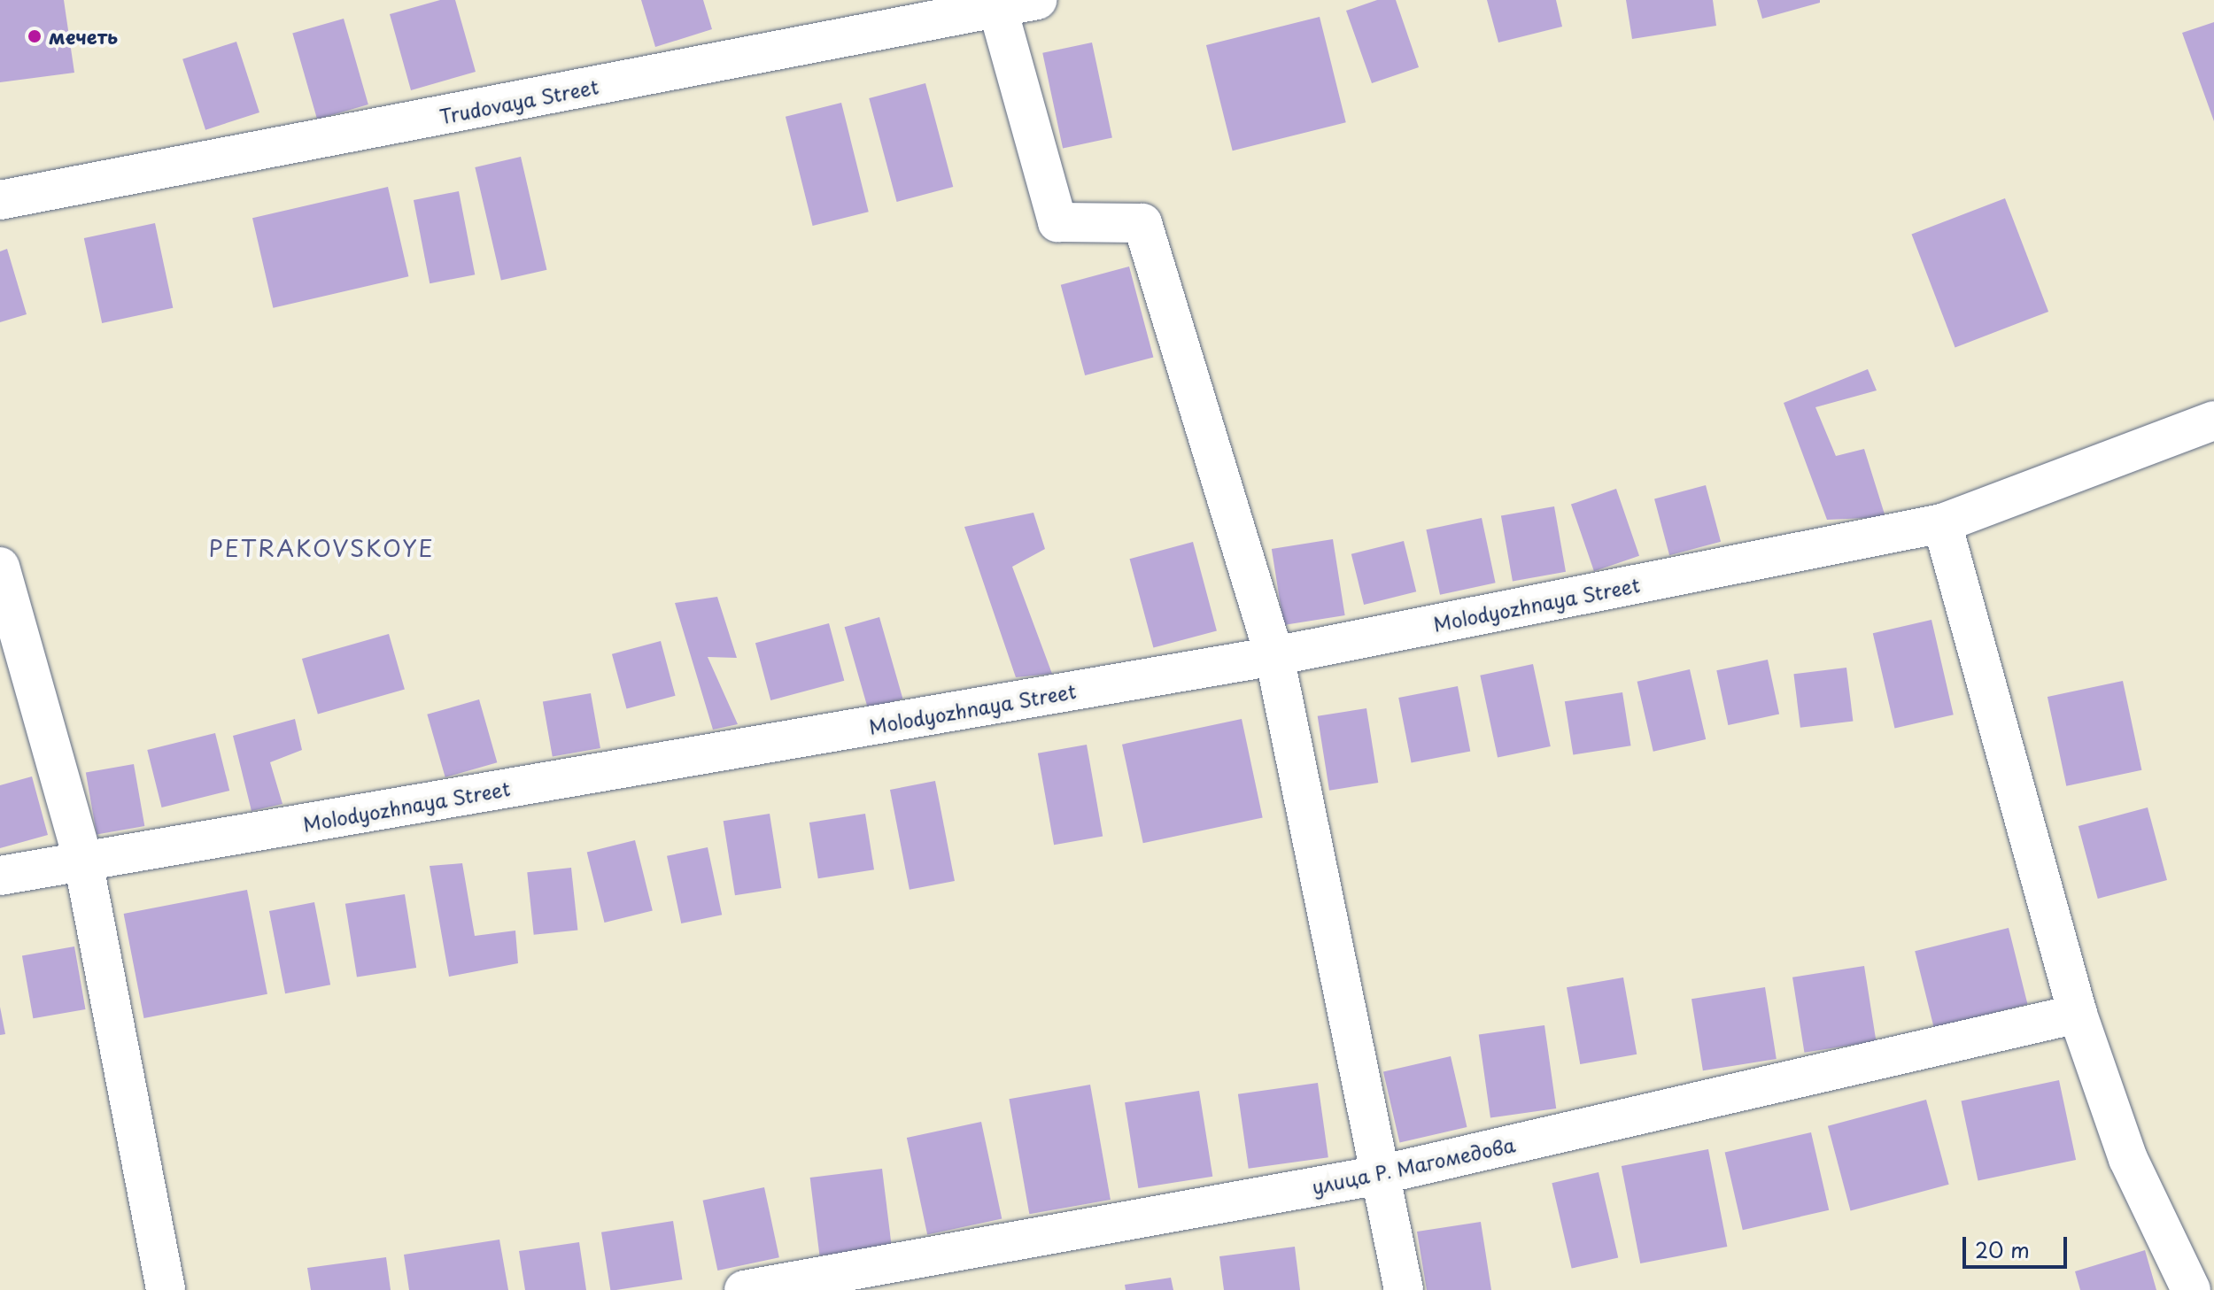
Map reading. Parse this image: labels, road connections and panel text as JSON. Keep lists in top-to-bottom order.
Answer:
{
  "streets": {
    "street": ["Trudovaya Street", "Molodyozhnaya Street", "улица Р. Магомедова"]
  },
  "districts": ["PETRAKOVSKOYE"],
  "places": ["мечеть"],
  "scale_bar": "20 m"
}
